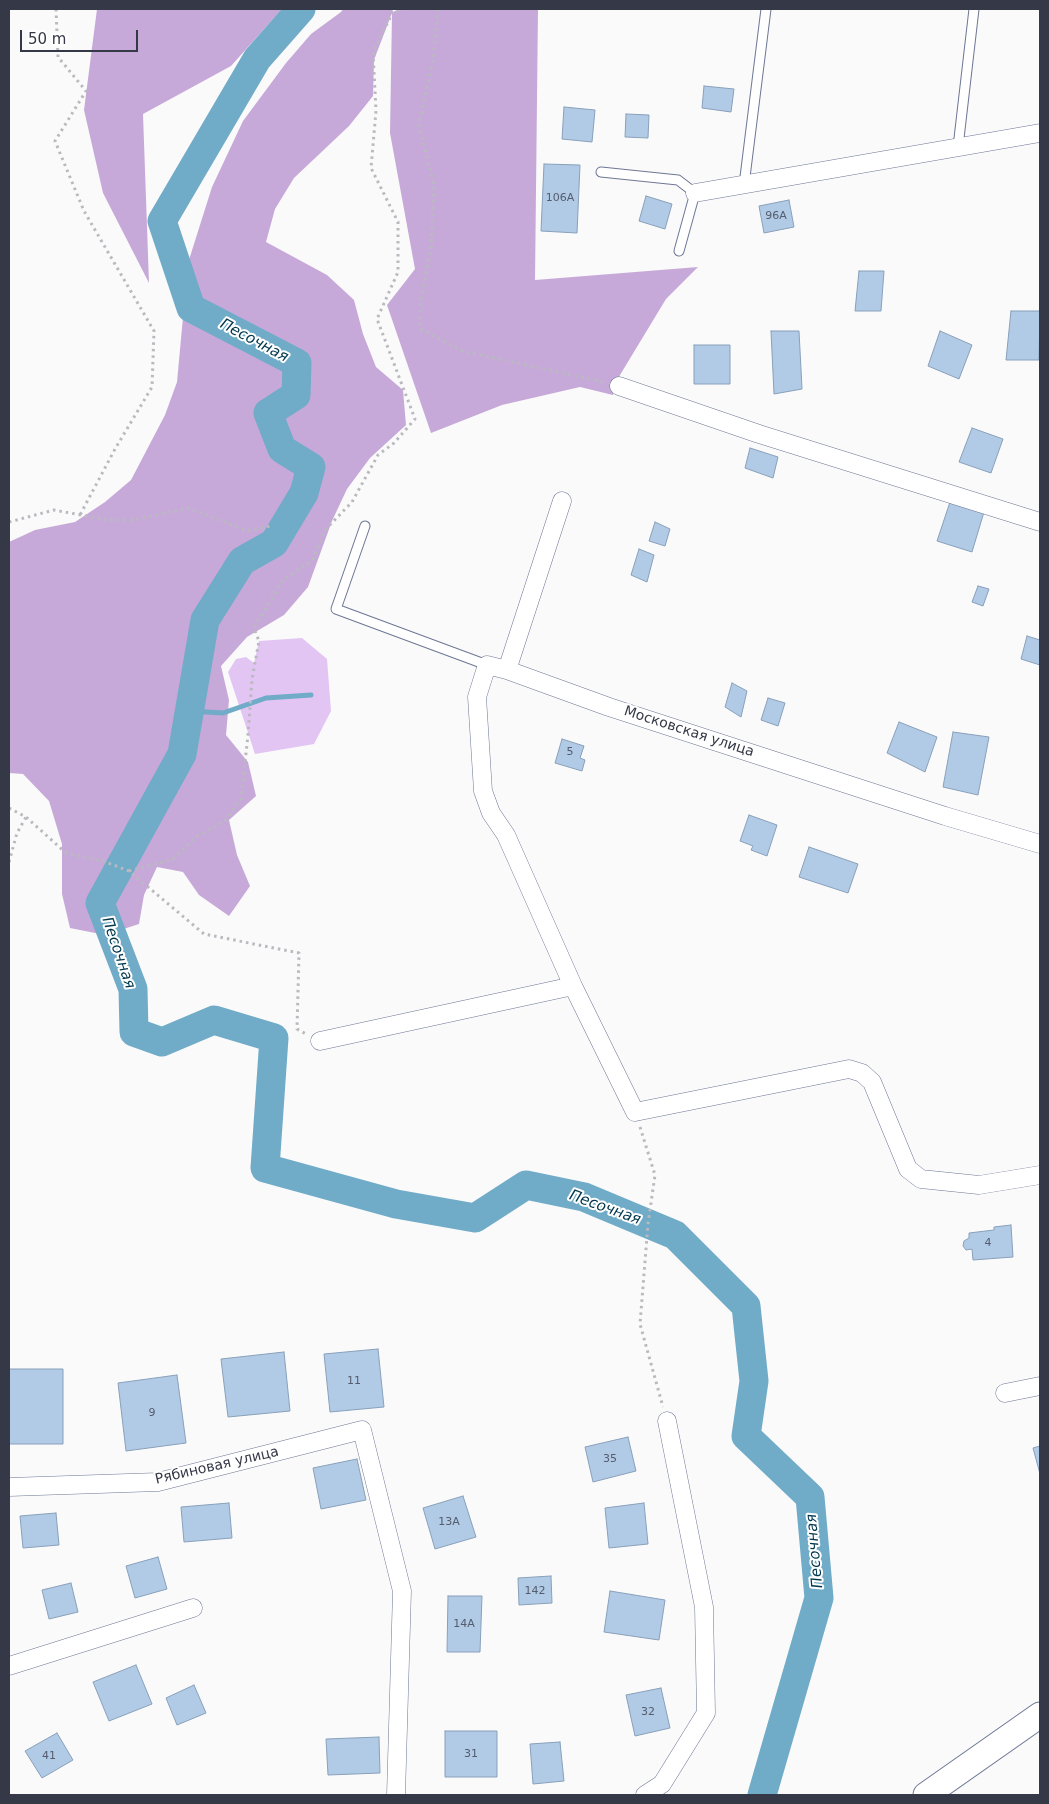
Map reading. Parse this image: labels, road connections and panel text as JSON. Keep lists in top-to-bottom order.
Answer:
{
  "streets": {
    "street": ["Московская улица", "Рябиновая улица"]
  },
  "water": ["Песочная"],
  "house_numbers": [
    "106А",
    "96А",
    "5",
    "4",
    "11",
    "9",
    "35",
    "13А",
    "142",
    "14А",
    "32",
    "31",
    "41"
  ],
  "scale_bar": "50 m"
}
